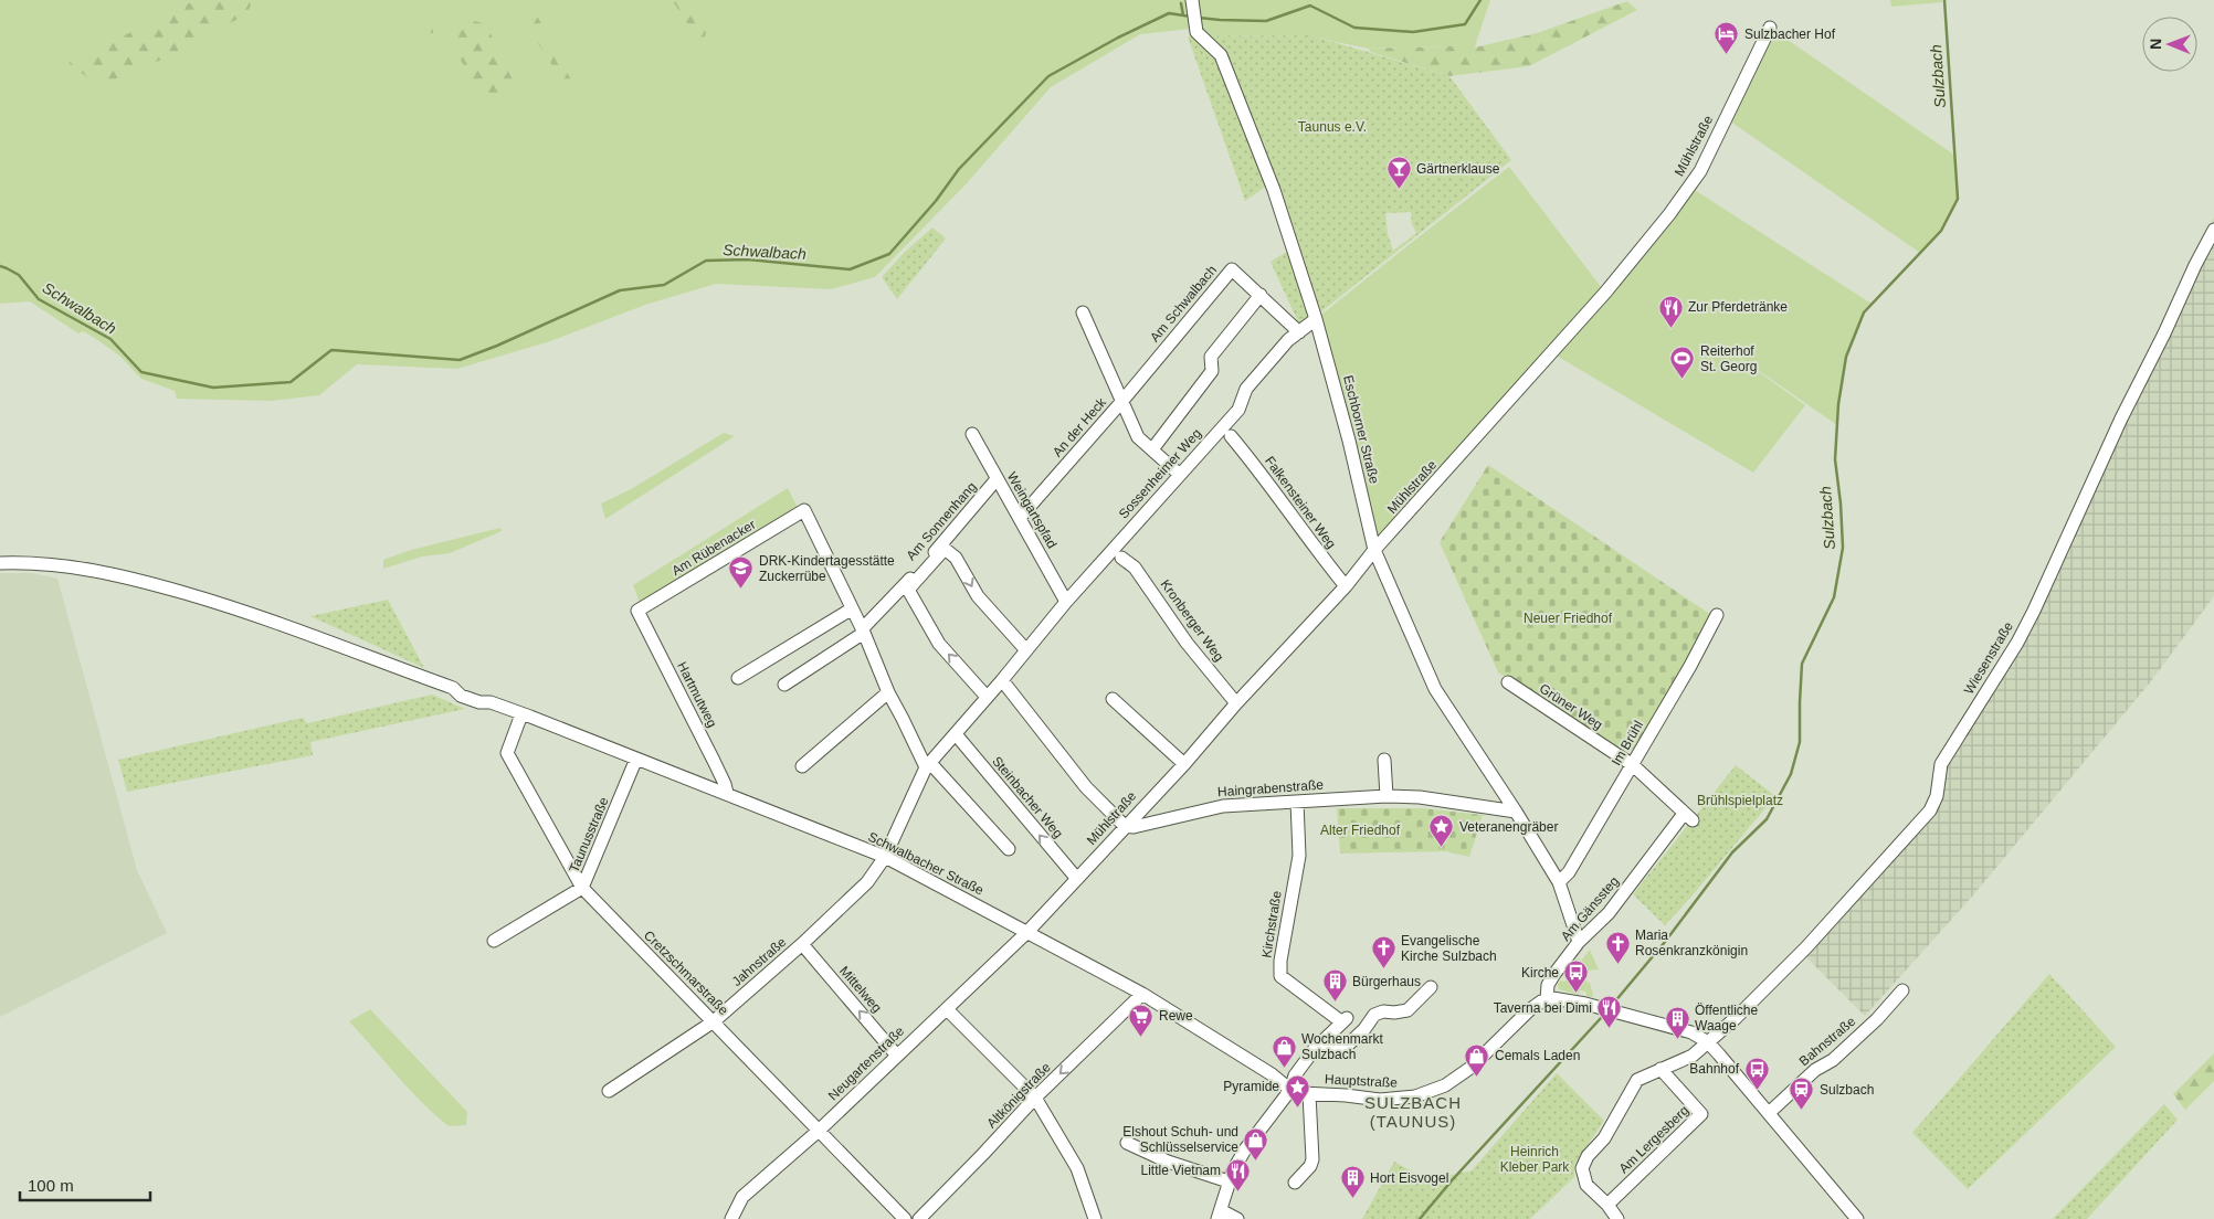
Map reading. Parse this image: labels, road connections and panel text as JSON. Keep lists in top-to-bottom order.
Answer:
{
  "streets": {
    "street": [
      "Mühlstraße",
      "Am Schwalbach",
      "An der Heck",
      "Eschborner Straße",
      "Sossenheimer Weg",
      "Falkensteiner Weg",
      "Weingartspfad",
      "Am Sonnenhang",
      "Am Rübenacker",
      "Kronberger Weg",
      "Wiesenstraße",
      "Hartmutweg",
      "Grüner Weg",
      "Im Brühl",
      "Haingrabenstraße",
      "Steinbacher Weg",
      "Taunusstraße",
      "Schwalbacher Straße",
      "Am Gänssteg",
      "Kirchstraße",
      "Jahnstraße",
      "Cretzschmarstraße",
      "Mittelweg",
      "Bahnstraße",
      "Neugartenstraße",
      "Hauptstraße",
      "Altkönigstraße",
      "Am Lergesberg"
    ]
  },
  "crossings": [
    ["Mühlstraße", "Eschborner Straße"],
    ["Mühlstraße", "Falkensteiner Weg"],
    ["Mühlstraße", "Kronberger Weg"],
    ["Mühlstraße", "Haingrabenstraße"],
    ["Mühlstraße", "Steinbacher Weg"],
    ["Mühlstraße", "Schwalbacher Straße"],
    ["Mühlstraße", "Neugartenstraße"],
    ["Am Schwalbach", "An der Heck"],
    ["Am Schwalbach", "Sossenheimer Weg"],
    ["An der Heck", "Sossenheimer Weg"],
    ["An der Heck", "Weingartspfad"],
    ["Eschborner Straße", "Sossenheimer Weg"],
    ["Eschborner Straße", "Im Brühl"],
    ["Eschborner Straße", "Haingrabenstraße"],
    ["Eschborner Straße", "Am Gänssteg"],
    ["Sossenheimer Weg", "Weingartspfad"],
    ["Sossenheimer Weg", "Steinbacher Weg"],
    ["Sossenheimer Weg", "Schwalbacher Straße"],
    ["Sossenheimer Weg", "Jahnstraße"],
    ["Weingartspfad", "Am Sonnenhang"],
    ["Am Rübenacker", "Hartmutweg"],
    ["Hartmutweg", "Schwalbacher Straße"],
    ["Grüner Weg", "Im Brühl"],
    ["Grüner Weg", "Am Gänssteg"],
    ["Haingrabenstraße", "Kirchstraße"],
    ["Taunusstraße", "Schwalbacher Straße"],
    ["Taunusstraße", "Cretzschmarstraße"],
    ["Schwalbacher Straße", "Jahnstraße"],
    ["Schwalbacher Straße", "Cretzschmarstraße"],
    ["Schwalbacher Straße", "Neugartenstraße"],
    ["Schwalbacher Straße", "Hauptstraße"],
    ["Schwalbacher Straße", "Altkönigstraße"],
    ["Am Gänssteg", "Hauptstraße"],
    ["Jahnstraße", "Cretzschmarstraße"],
    ["Jahnstraße", "Mittelweg"],
    ["Cretzschmarstraße", "Neugartenstraße"],
    ["Mittelweg", "Neugartenstraße"]
  ],
  "one_way": ["Mittelweg", "Altkönigstraße"],
  "districts": ["SULZBACH (TAUNUS)"],
  "water": ["Sulzbach", "Schwalbach"],
  "parks": [
    "Taunus e.V.",
    "Neuer Friedhof",
    "Brühlspielplatz",
    "Alter Friedhof",
    "Heinrich Kleber Park"
  ],
  "places": {
    "hotel": ["Sulzbacher Hof"],
    "bar": ["Gärtnerklause"],
    "restaurant": ["Zur Pferdetränke", "Taverna bei Dimi", "Little Vietnam"],
    "sports": ["Reiterhof St. Georg"],
    "school or university": ["DRK-Kindertagesstätte Zuckerrübe"],
    "place": ["Veteranengräber", "Pyramide"],
    "church": ["Maria Rosenkranzkönigin", "Evangelische Kirche Sulzbach"],
    "bus stop": ["Kirche", "Bahnhof"],
    "building": ["Bürgerhaus", "Öffentliche Waage", "Hort Eisvogel"],
    "supermarket": ["Rewe"],
    "shop": ["Wochenmarkt Sulzbach", "Cemals Laden", "Elshout Schuh- und Schlüsselservice"],
    "station": ["Sulzbach"]
  },
  "scale_bar": "100 m",
  "north": "left"
}
